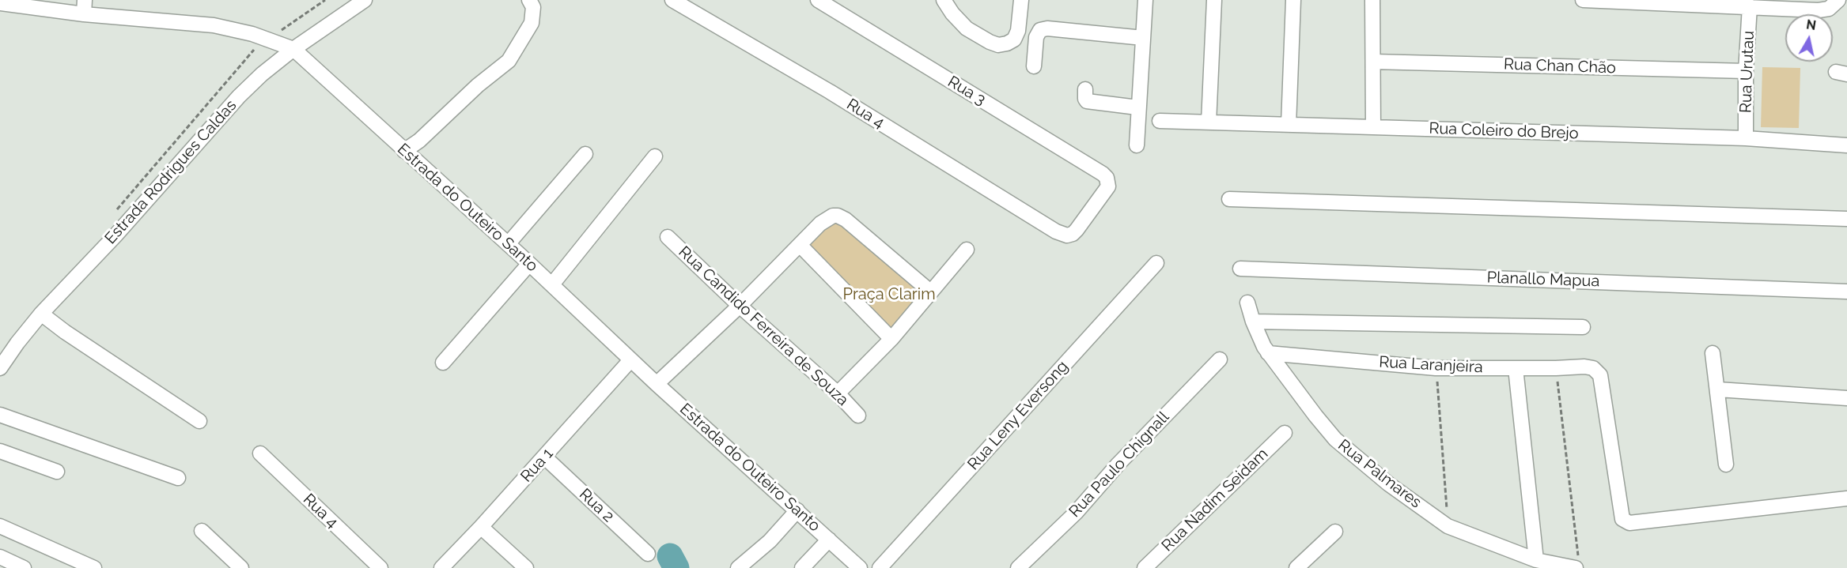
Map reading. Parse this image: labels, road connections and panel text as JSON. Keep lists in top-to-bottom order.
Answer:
{
  "streets": {
    "street": [
      "Rua Chan Chão",
      "Rua Urutau",
      "Rua 3",
      "Rua 4",
      "Rua Coleiro do Brejo",
      "Estrada Rodrigues Caldas",
      "Estrada do Outeiro Santo",
      "Planallo Mapua",
      "Rua Candido Ferreira de Souza",
      "Rua Laranjeira",
      "Rua Leny Eversong",
      "Rua Paulo Chignall",
      "Rua 1",
      "Rua Palmares",
      "Rua Nadim Seidam",
      "Rua 2"
    ]
  },
  "crossings": [
    ["Rua Chan Chão", "Rua Urutau"],
    ["Rua Urutau", "Rua Coleiro do Brejo"],
    ["Rua 3", "Rua 4"],
    ["Estrada Rodrigues Caldas", "Estrada do Outeiro Santo"],
    ["Estrada do Outeiro Santo", "Rua 1"],
    ["Rua Laranjeira", "Rua Palmares"],
    ["Rua 1", "Rua 2"]
  ],
  "parks": ["Praça Clarim"],
  "north": "top"
}
